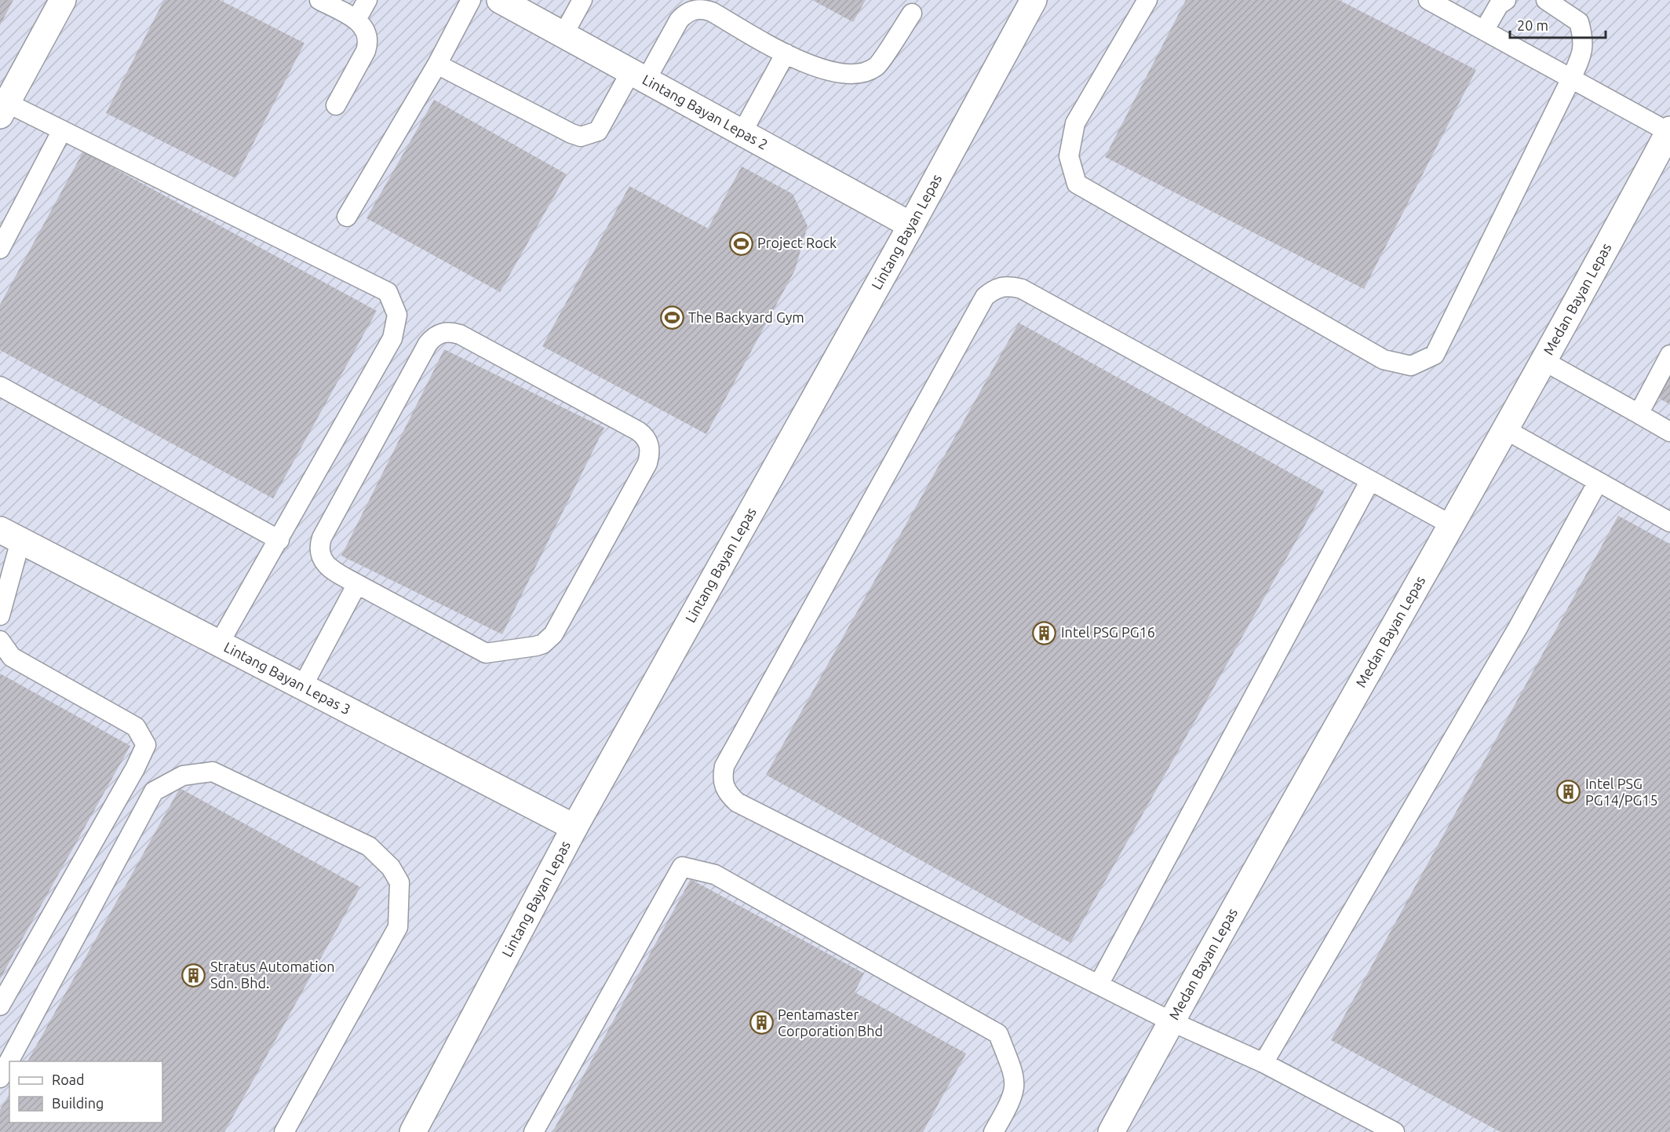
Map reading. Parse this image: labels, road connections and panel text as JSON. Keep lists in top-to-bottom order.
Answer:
{
  "streets": {
    "street": [
      "Lintang Bayan Lepas 2",
      "Lintang Bayan Lepas",
      "Medan Bayan Lepas",
      "Lintang Bayan Lepas 3"
    ]
  },
  "crossings": [
    ["Lintang Bayan Lepas 2", "Lintang Bayan Lepas"],
    ["Lintang Bayan Lepas", "Lintang Bayan Lepas 3"]
  ],
  "places": {
    "sports": ["Project Rock", "The Backyard Gym"],
    "building": [
      "Intel PSG PG16",
      "Intel PSG PG14/PG15",
      "Stratus Automation Sdn. Bhd.",
      "Pentamaster Corporation Bhd"
    ]
  },
  "legend": ["Road", "Building"],
  "scale_bar": "20 m"
}
